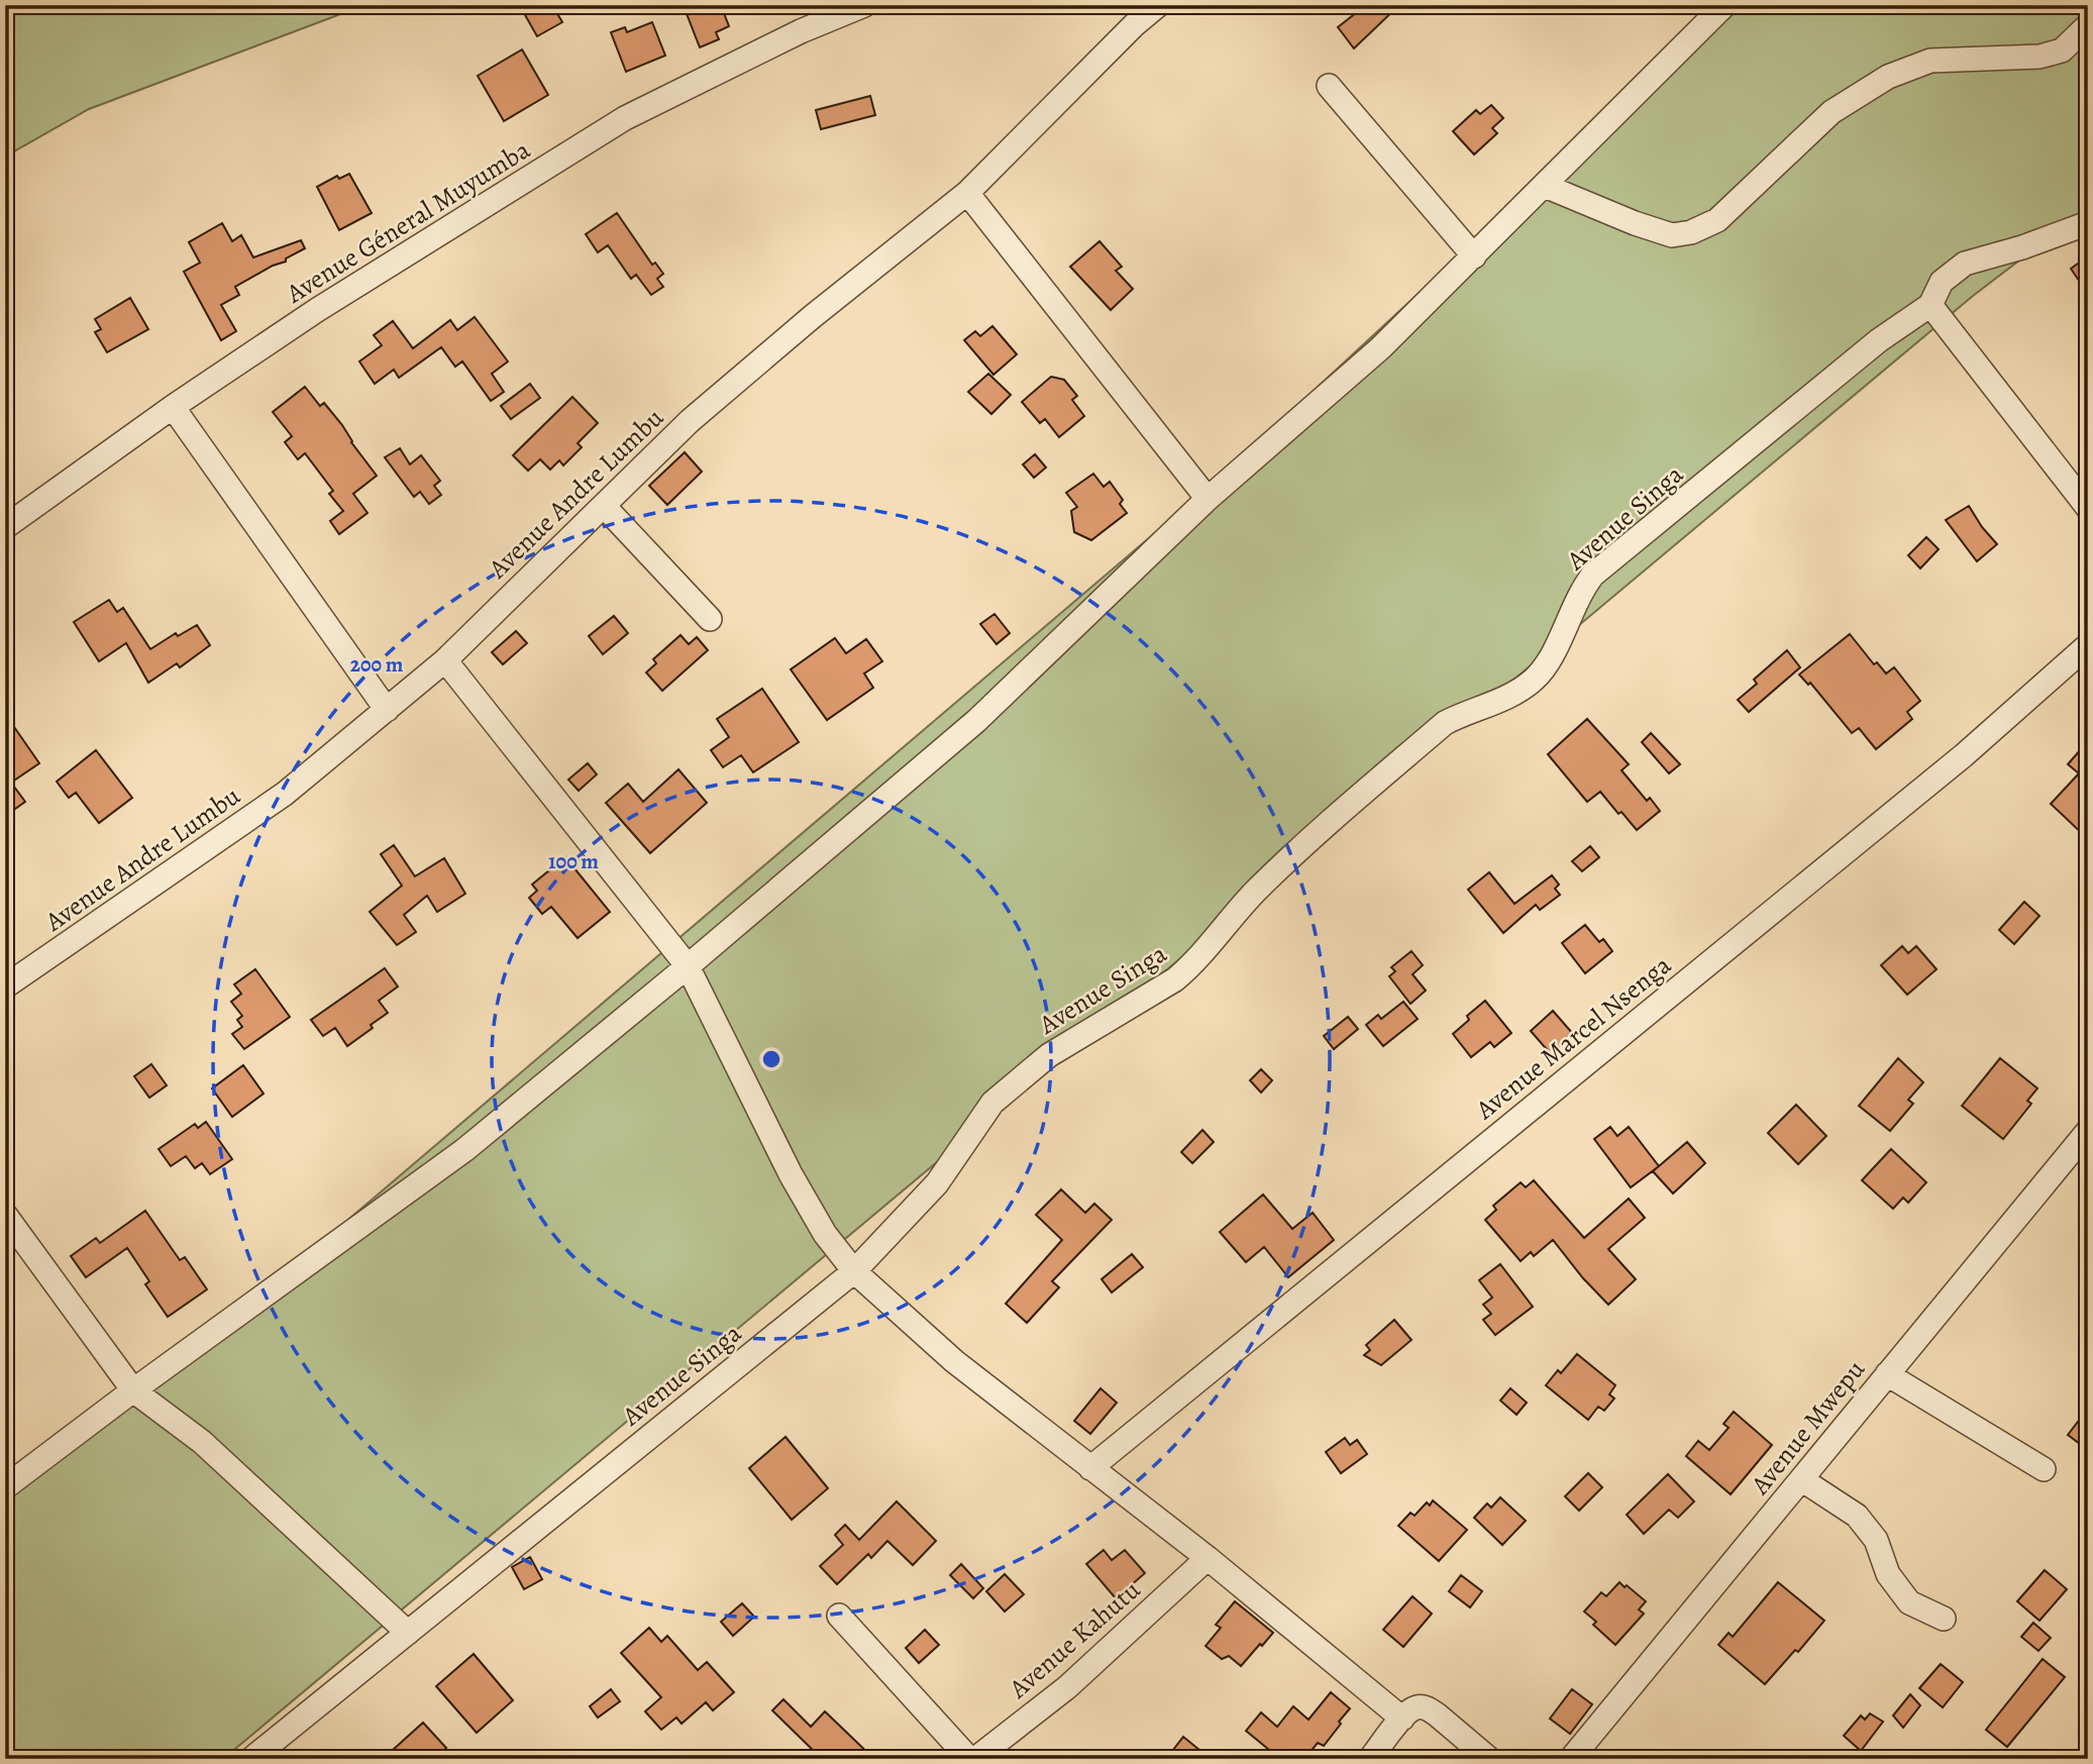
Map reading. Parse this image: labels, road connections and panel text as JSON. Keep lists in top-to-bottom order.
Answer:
{
  "streets": {
    "street": [
      "Avenue Géneral Muyumba",
      "Avenue Andre Lumbu",
      "Avenue Singa",
      "Avenue Marcel Nsenga",
      "Avenue Mwepu",
      "Avenue Kahutu"
    ]
  },
  "rings": ["200 m", "100 m"]
}
